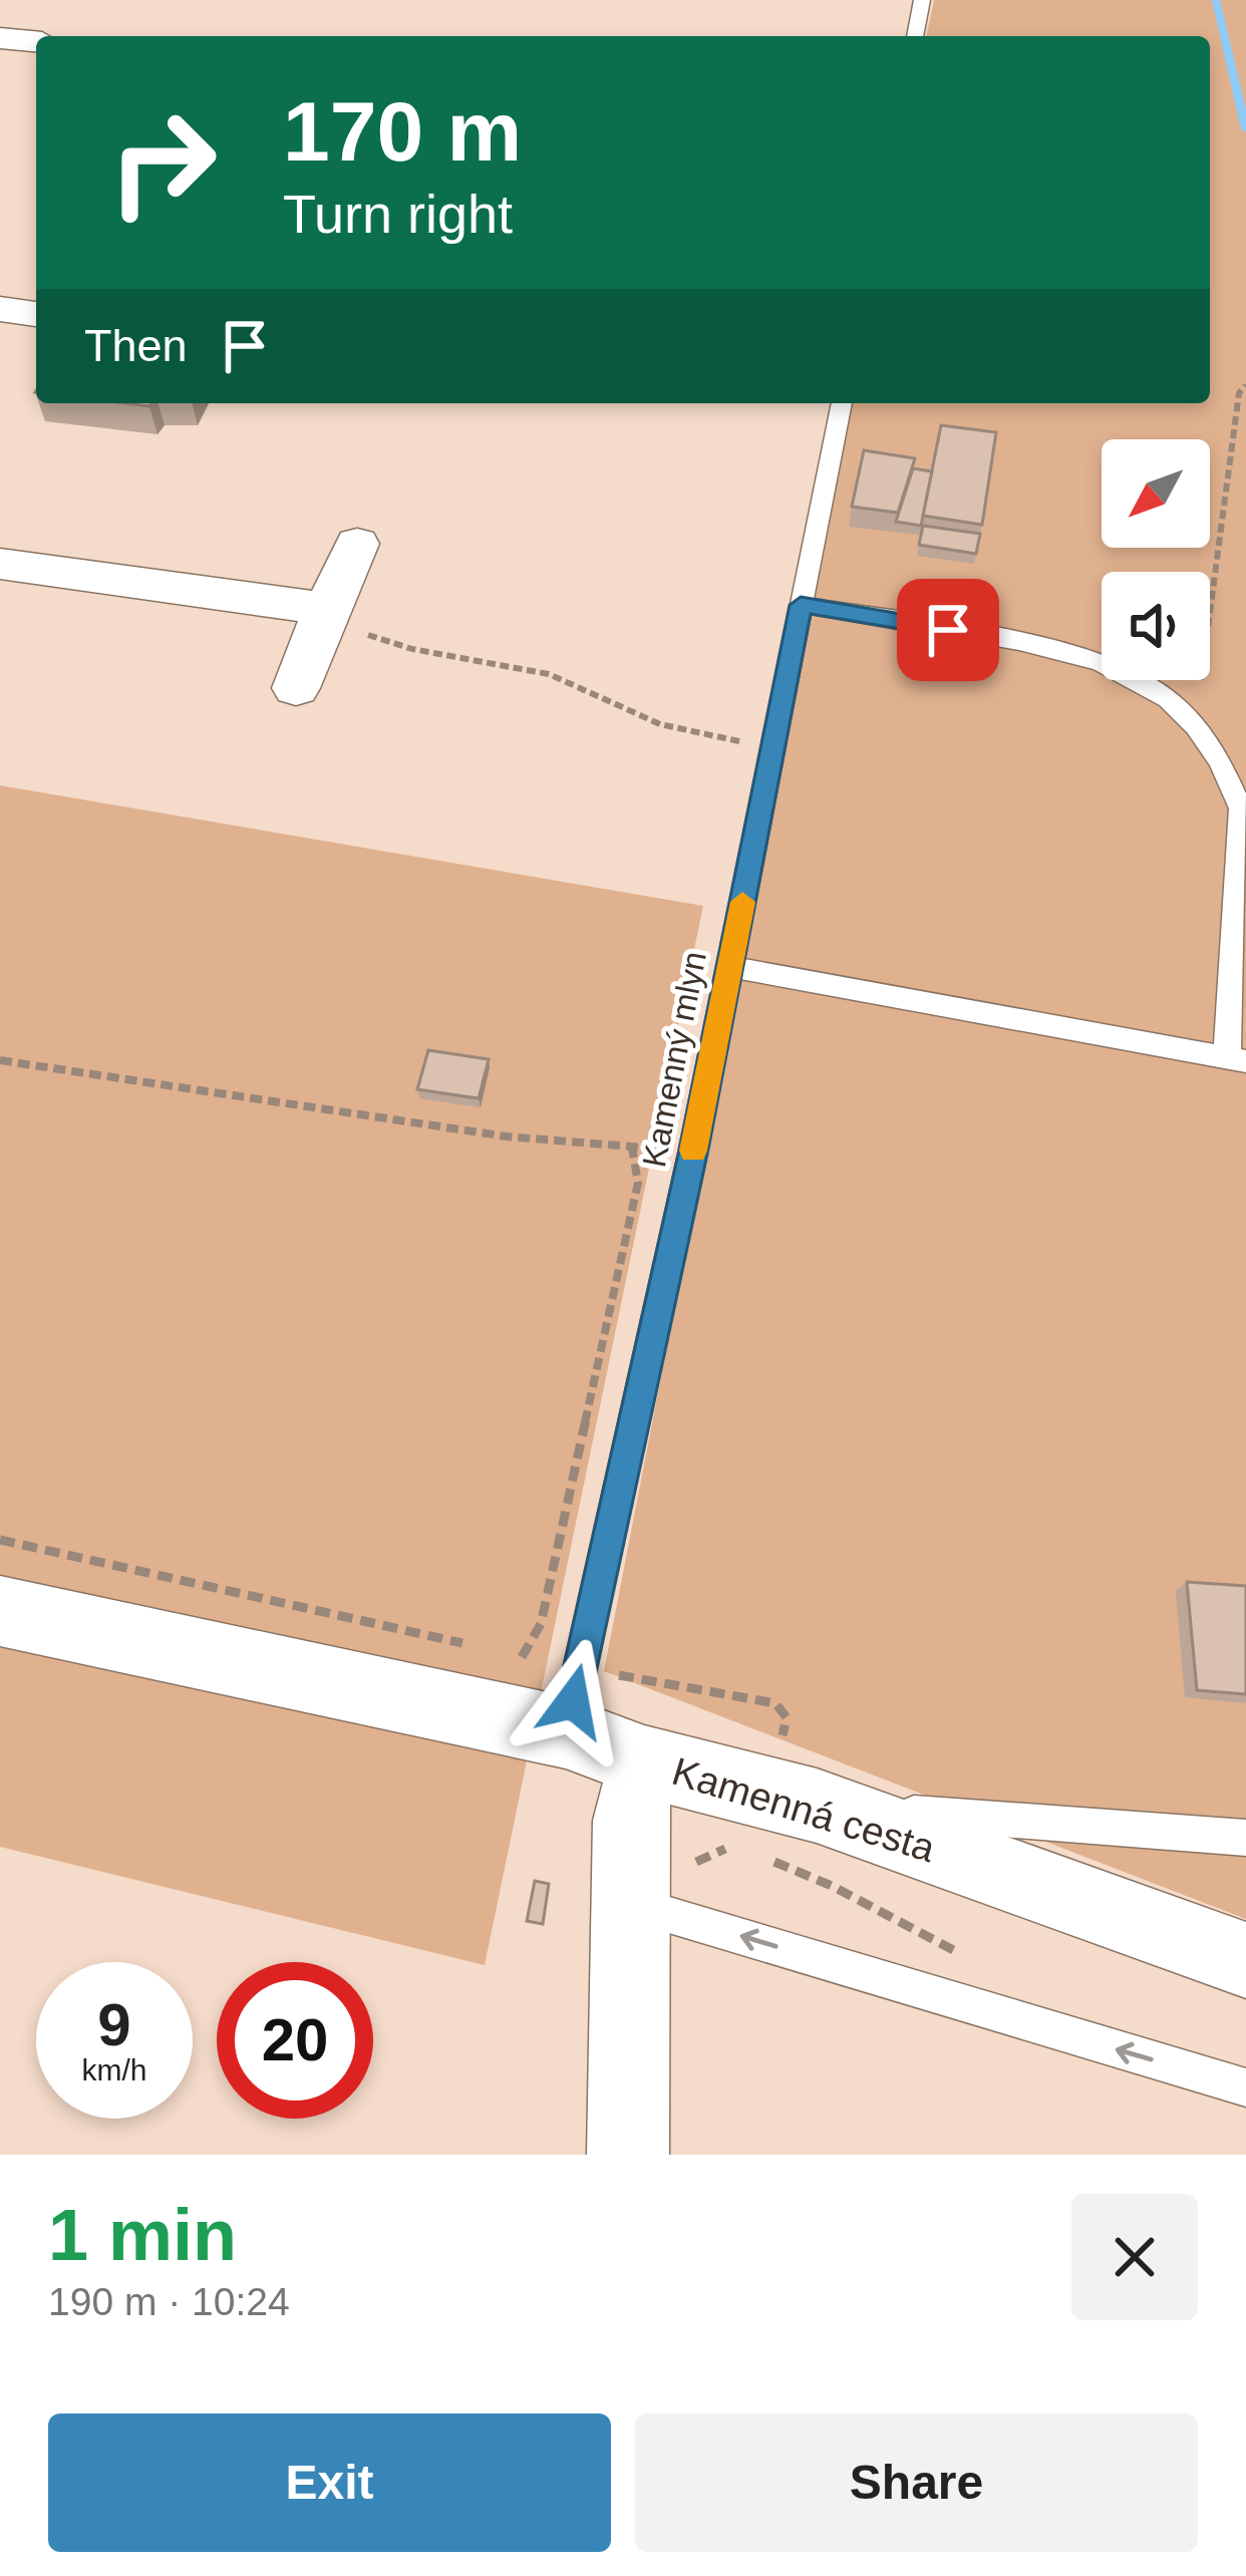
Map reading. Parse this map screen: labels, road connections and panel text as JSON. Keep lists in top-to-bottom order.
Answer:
{
  "streets": {
    "street": ["Kamenná cesta"],
    "lane": ["Kamenný mlyn"]
  },
  "crossings": [
    ["Kamenný mlyn", "Kamenná cesta"]
  ],
  "north": "bottom left",
  "page": {
    "turn": ["170 m", "Turn right"],
    "then": "Then",
    "speed": "9 km/h",
    "limit": "20",
    "heading": ["1 min", "190 m · 10:24"],
    "buttons": ["Exit", "Share"]
  }
}
